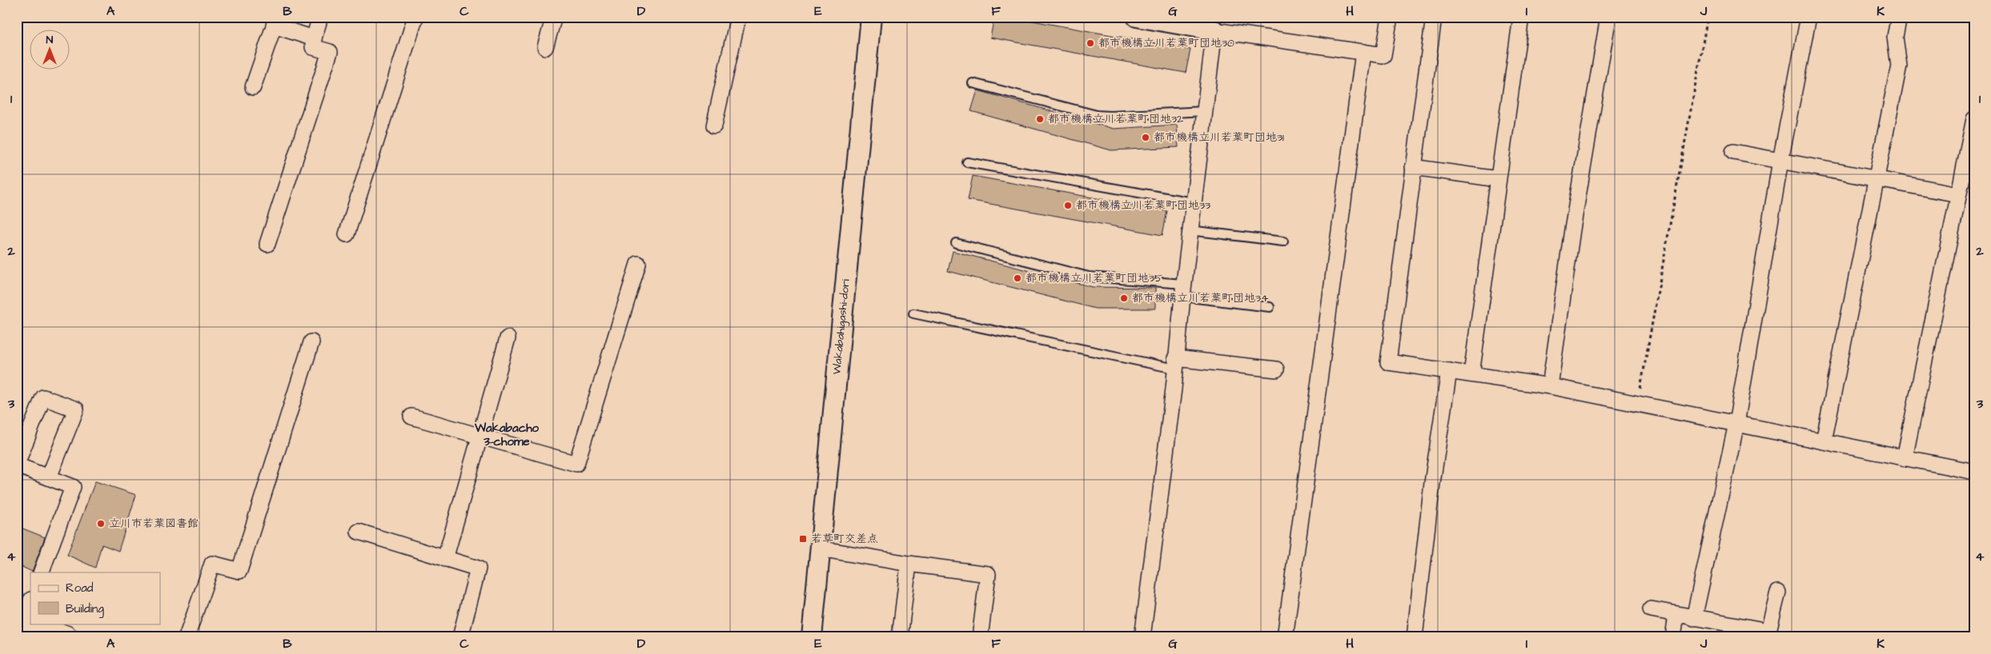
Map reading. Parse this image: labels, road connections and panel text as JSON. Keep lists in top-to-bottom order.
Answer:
{
  "streets": {
    "street": ["Wakabahigashi-dori"]
  },
  "districts": ["Wakabacho 3-chome"],
  "places": {
    "other": [
      "都市機構立川若葉町団地30",
      "都市機構立川若葉町団地32",
      "都市機構立川若葉町団地31",
      "都市機構立川若葉町団地33",
      "都市機構立川若葉町団地35",
      "都市機構立川若葉町団地34",
      "立川市若葉図書館"
    ],
    "transit": ["若草町交差点"]
  },
  "legend": ["Road", "Building"],
  "north": "top",
  "grid": {
    "columns": [
      "A",
      "B",
      "C",
      "D",
      "E",
      "F",
      "G",
      "H",
      "I",
      "J",
      "K"
    ],
    "rows": [
      "1",
      "2",
      "3",
      "4"
    ]
  }
}
